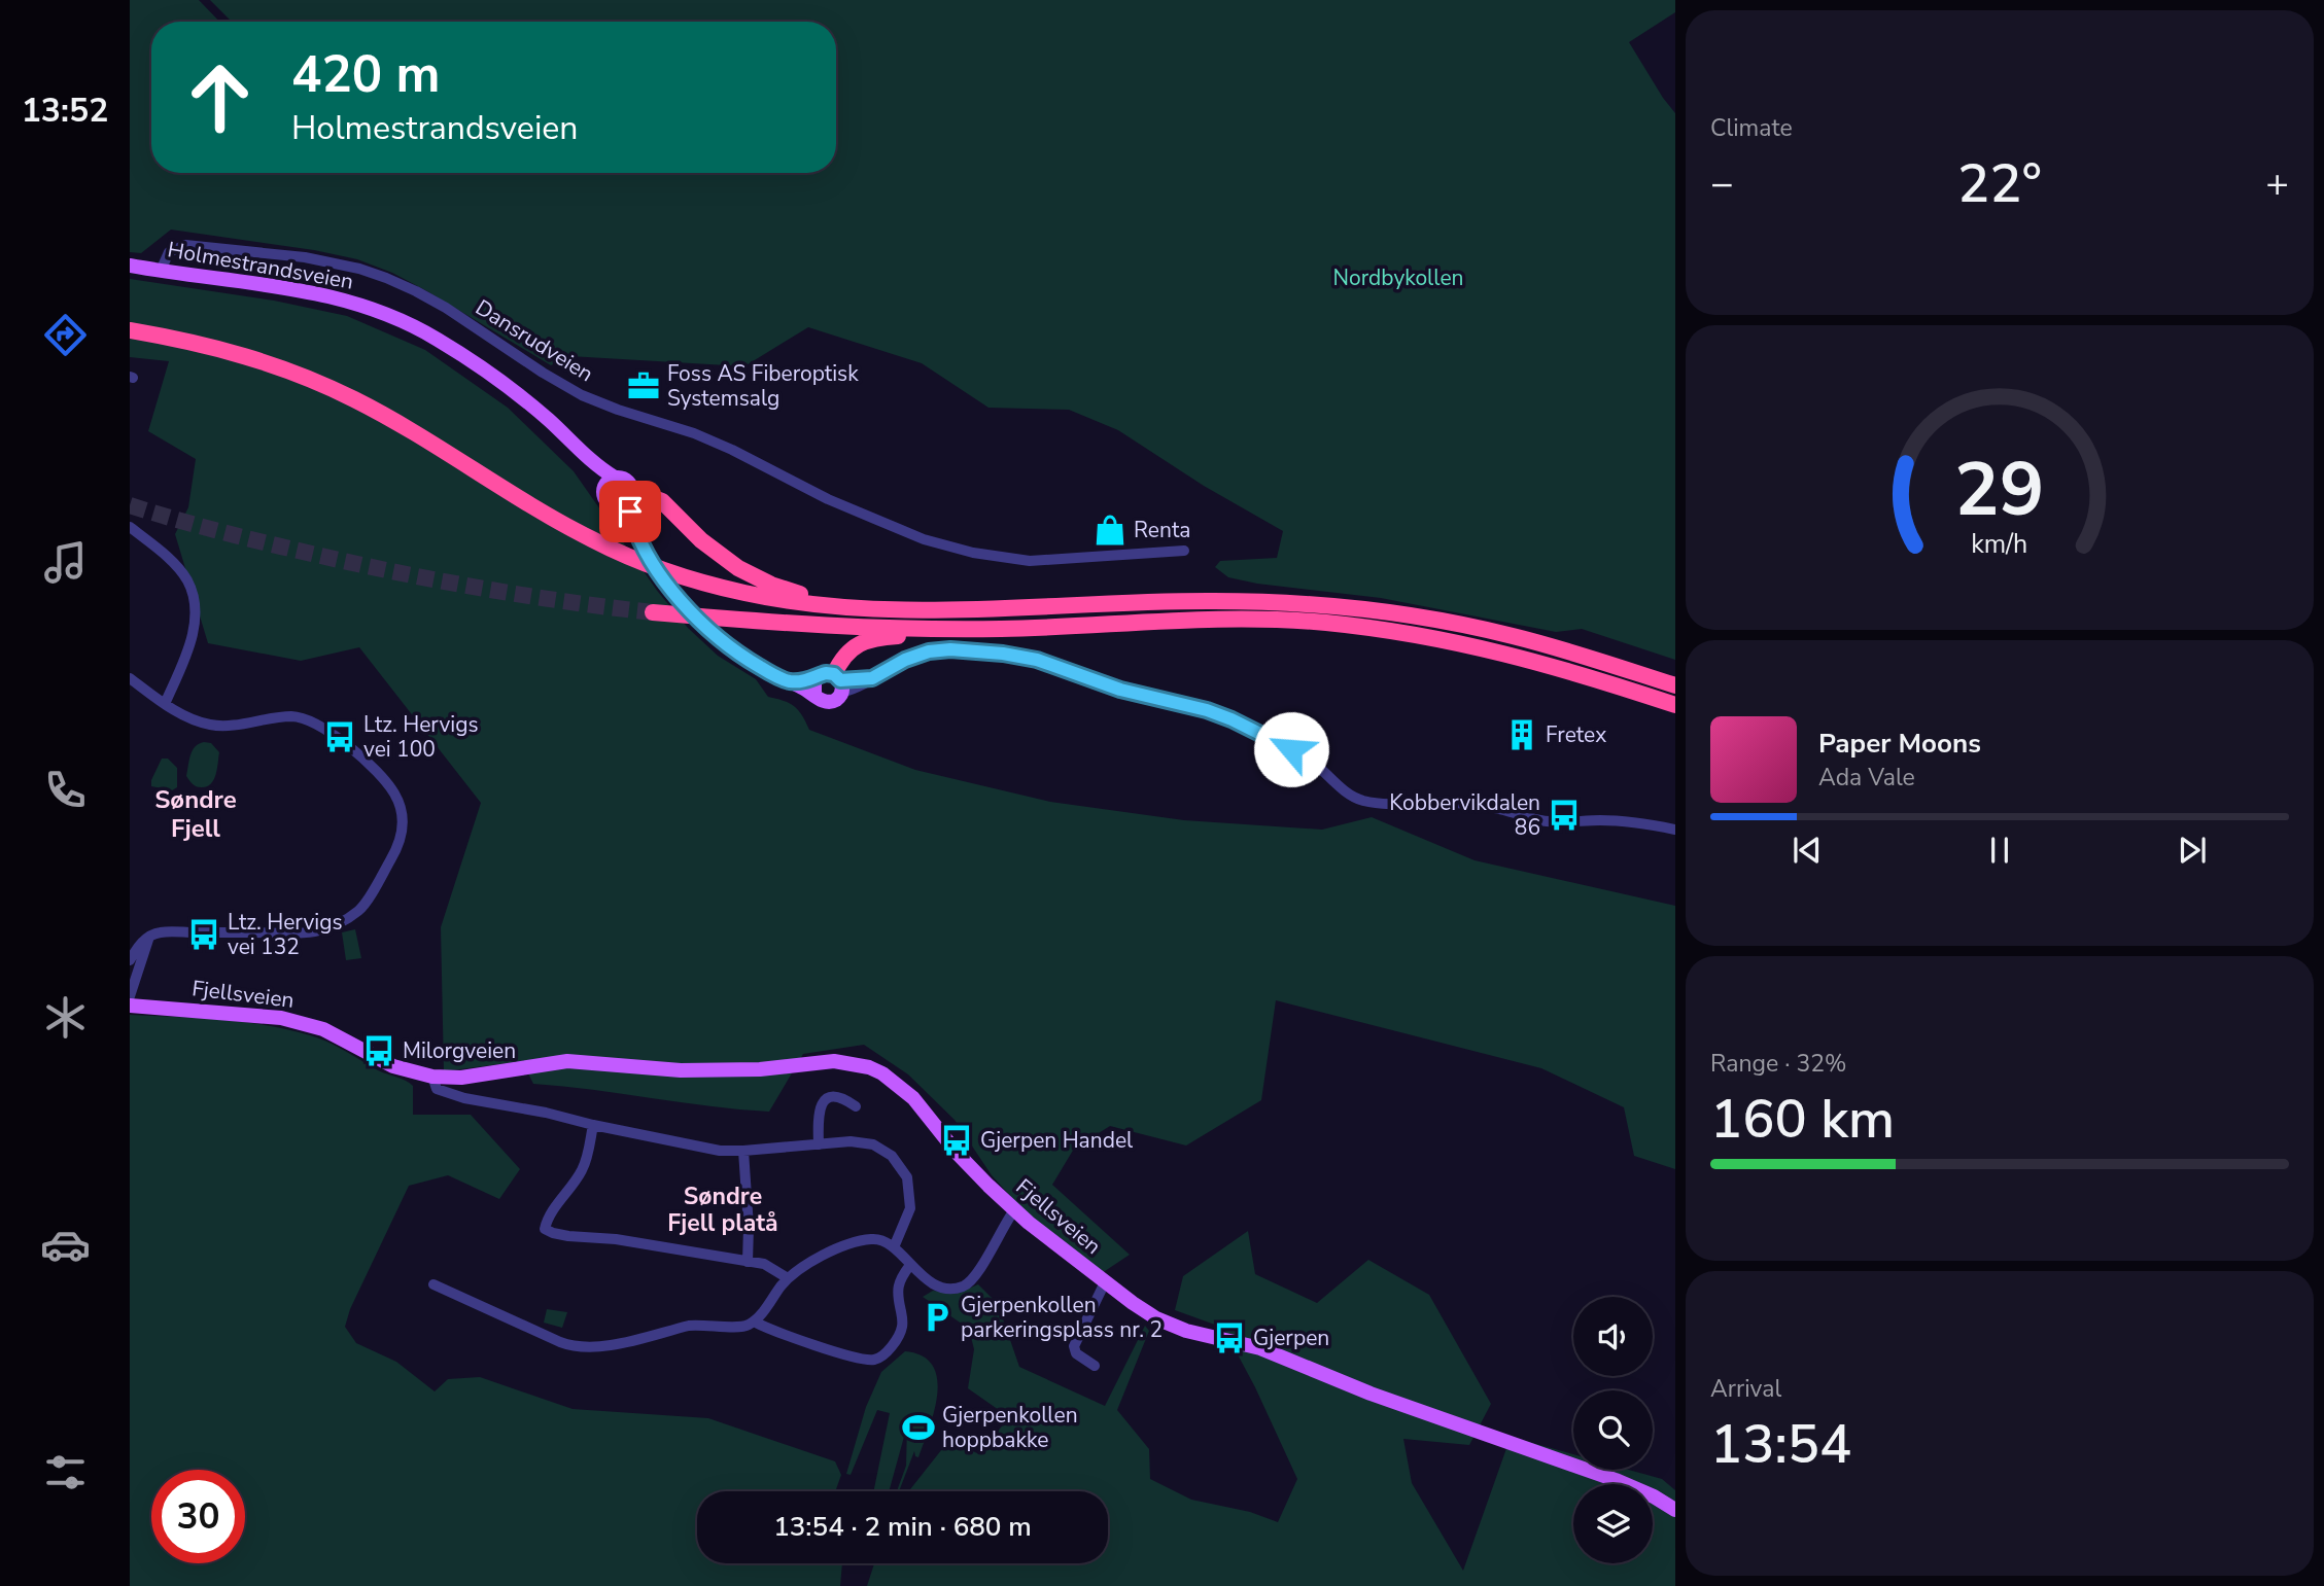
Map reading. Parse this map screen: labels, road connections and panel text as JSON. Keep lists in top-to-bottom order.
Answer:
{
  "streets": {
    "main road": ["Holmestrandsveien", "Fjellsveien"],
    "street": ["Dansrudveien"]
  },
  "crossings": [
    ["Holmestrandsveien", "Dansrudveien"]
  ],
  "districts": ["Søndre Fjell", "Søndre Fjell platå"],
  "parks": ["Nordbykollen"],
  "places": {
    "office": ["Foss AS Fiberoptisk Systemsalg"],
    "shop": ["Renta"],
    "building": ["Fretex"],
    "bus stop": [
      "Ltz. Hervigs vei 100",
      "Kobbervikdalen 86",
      "Ltz. Hervigs vei 132",
      "Milorgveien",
      "Gjerpen Handel",
      "Gjerpen"
    ],
    "parking": ["Gjerpenkollen parkeringsplass nr. 2"],
    "sports": ["Gjerpenkollen hoppbakke"]
  },
  "page": {
    "tabs": "13:52",
    "tile": [
      "Climate",
      ["Range · 32%", "160 km"],
      ["Arrival", "13:54"]
    ],
    "turn": ["420 m", "Holmestrandsveien"],
    "heat": ["−", "22°", "+"],
    "song": ["Paper Moons", "Ada Vale"],
    "limit": "30",
    "trip": "13:54 · 2 min · 680 m",
    "gauge": ["29", "km/h"]
  }
}
